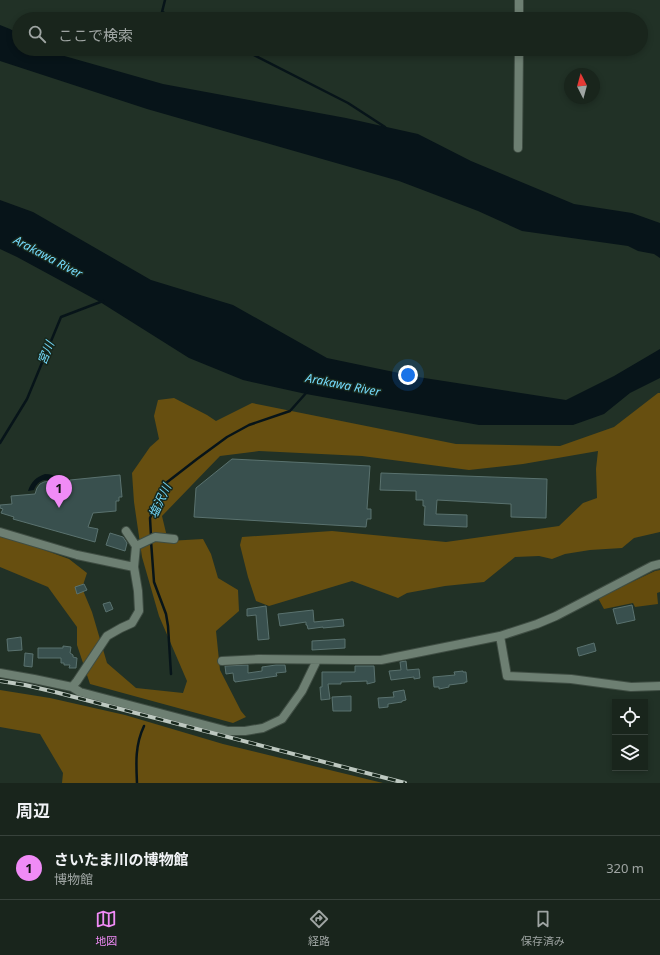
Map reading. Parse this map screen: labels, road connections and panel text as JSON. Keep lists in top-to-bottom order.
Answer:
{
  "water": ["Arakawa River", "宮川", "塩沢川"],
  "north": "top",
  "page": {
    "search": "ここで検索",
    "pins": "1",
    "heading": "周辺",
    "list": [
      {
        "mark": "1",
        "name": "さいたま川の博物館",
        "note": "博物館",
        "value": "320 m"
      }
    ],
    "nav": ["地図", "経路", "保存済み"]
  }
}
